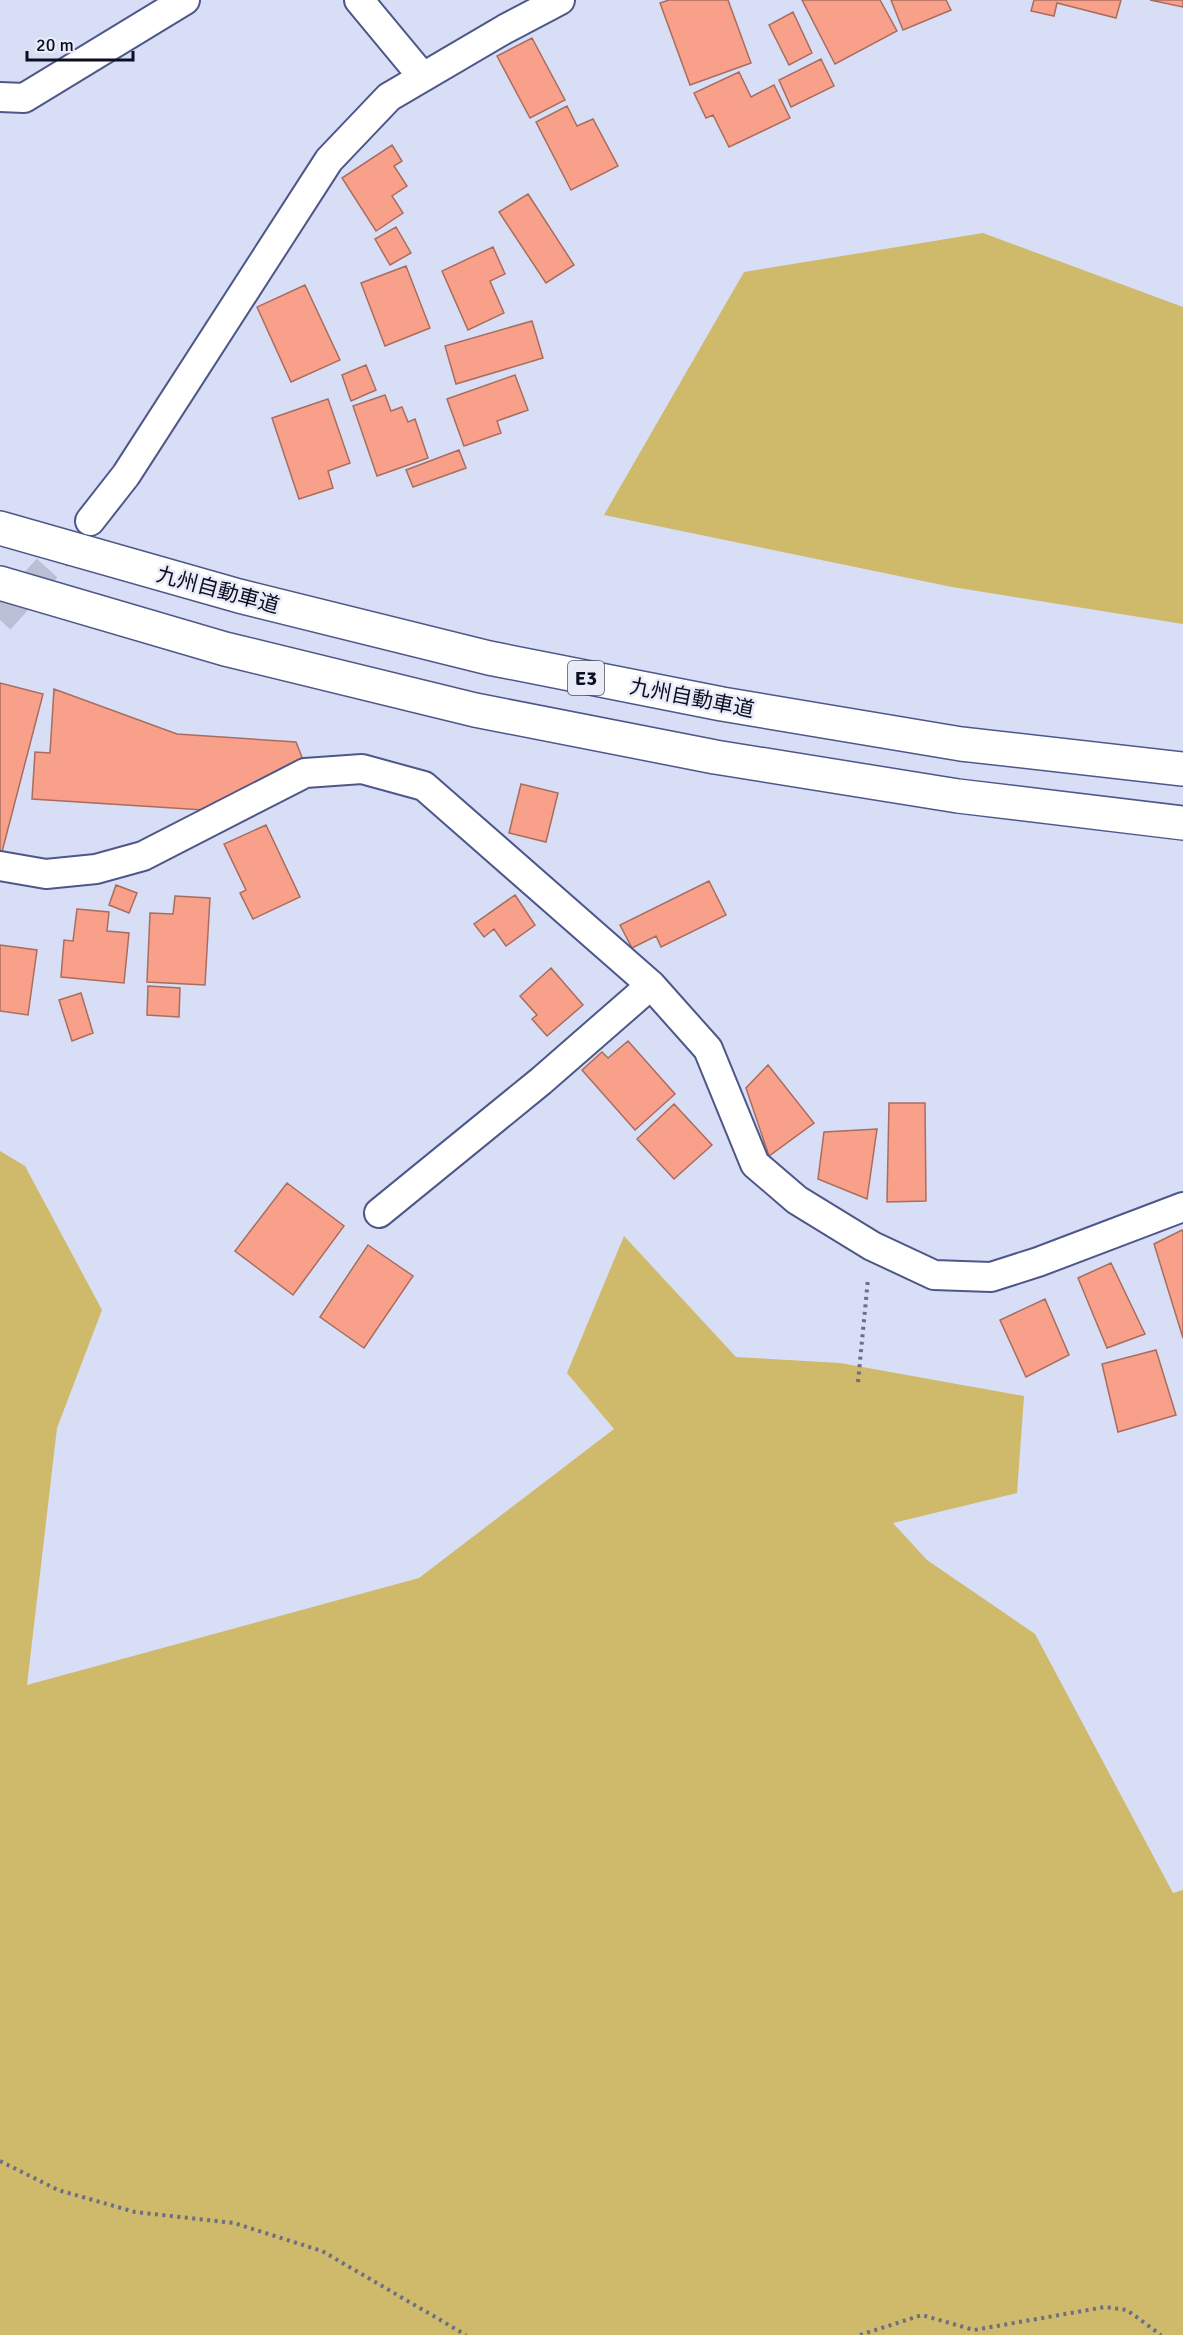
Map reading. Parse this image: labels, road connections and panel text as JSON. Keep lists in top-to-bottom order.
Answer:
{
  "streets": {
    "highway": ["九州自動車道", "E3"]
  },
  "scale_bar": "20 m"
}
